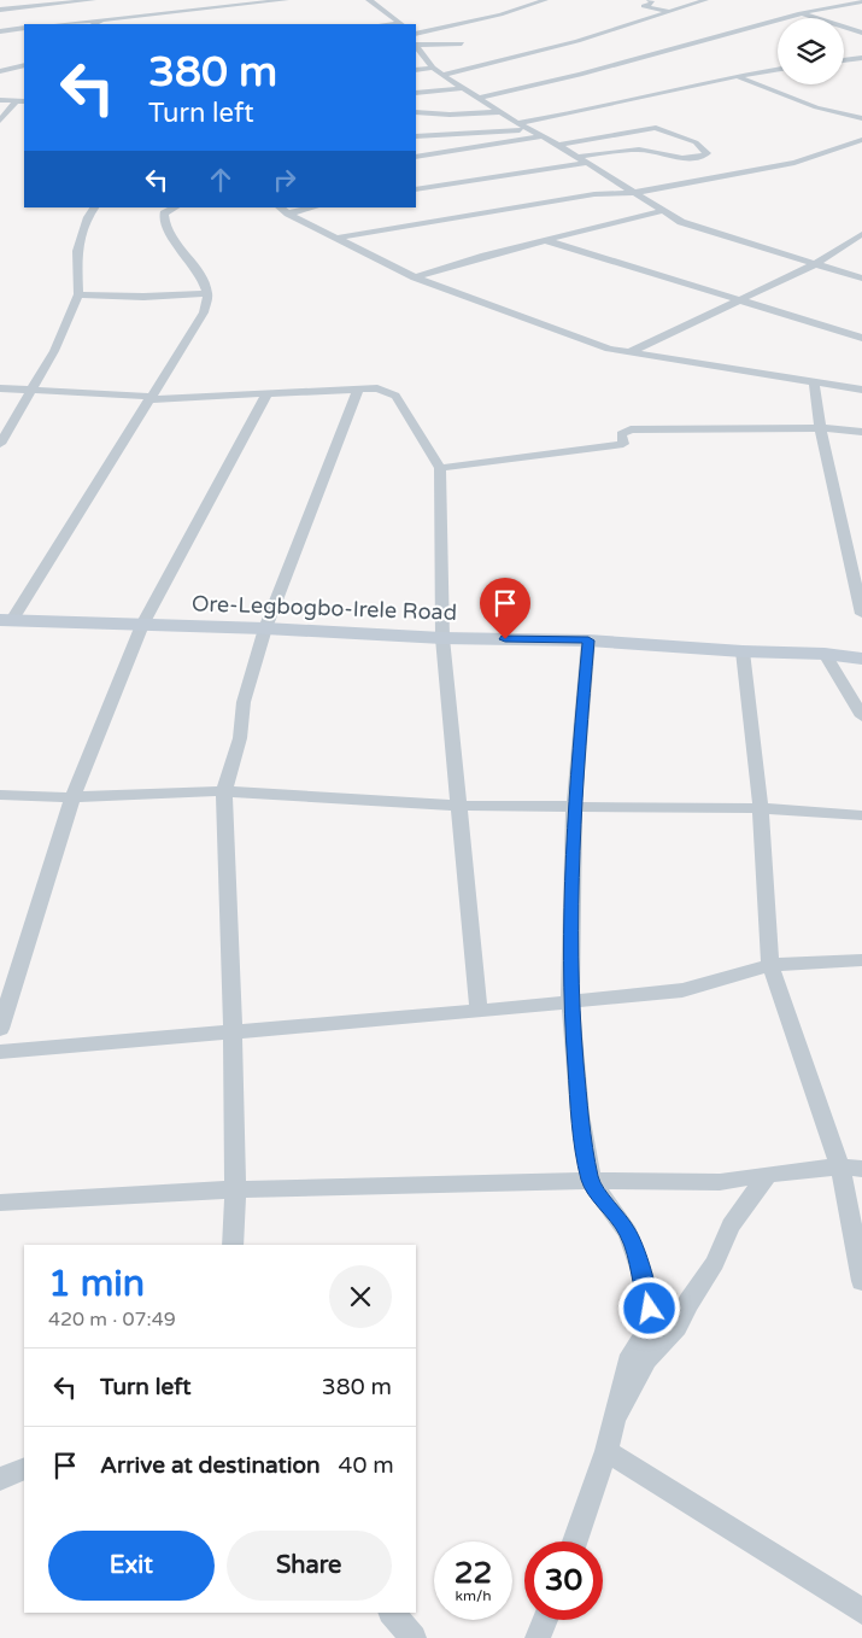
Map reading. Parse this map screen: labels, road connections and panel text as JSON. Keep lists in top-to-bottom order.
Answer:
{
  "streets": {
    "main road": ["Ore-Legbogbo-Irele Road"]
  },
  "page": {
    "turn": ["380 m", "Turn left"],
    "heading": ["1 min", "420 m · 07:49"],
    "list": [
      {
        "name": "Turn left",
        "value": "380 m"
      },
      {
        "name": "Arrive at destination",
        "value": "40 m"
      }
    ],
    "buttons": ["Exit", "Share"],
    "speed": "22 km/h",
    "limit": "30"
  }
}
